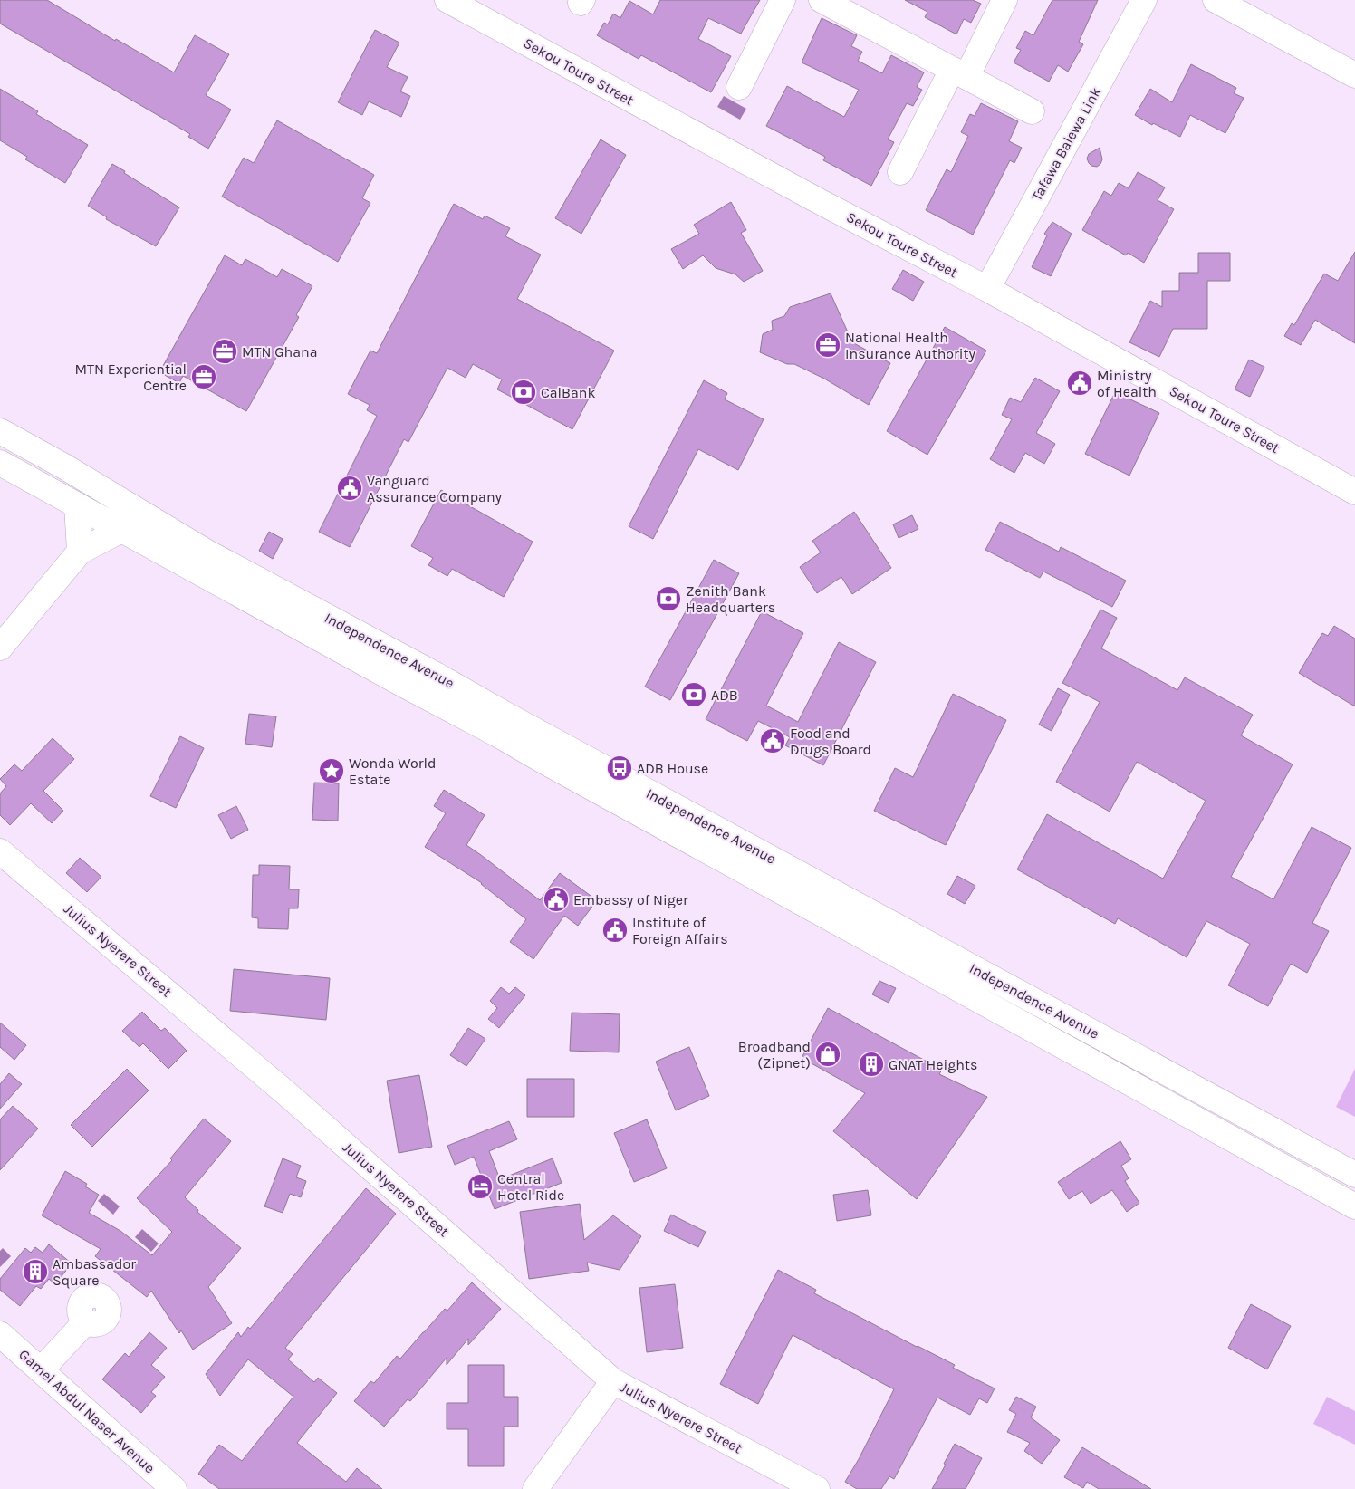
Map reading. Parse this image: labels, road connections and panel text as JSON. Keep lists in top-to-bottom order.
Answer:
{
  "streets": {
    "street": [
      "Sekou Toure Street",
      "Tafawa Balewa Link",
      "Independence Avenue",
      "Julius Nyerere Street",
      "Gamel Abdul Naser Avenue"
    ]
  },
  "crossings": [
    ["Sekou Toure Street", "Tafawa Balewa Link"]
  ],
  "places": {
    "office": ["National Health Insurance Authority", "MTN Ghana", "MTN Experiential Centre"],
    "public building": [
      "Ministry of Health",
      "Vanguard Assurance Company",
      "Food and Drugs Board",
      "Embassy of Niger",
      "Institute of Foreign Affairs"
    ],
    "bank": ["CalBank", "Zenith Bank Headquarters", "ADB"],
    "bus stop": ["ADB House"],
    "place": ["Wonda World Estate"],
    "shop": ["Broadband (Zipnet)"],
    "building": ["GNAT Heights", "Ambassador Square"],
    "hotel": ["Central Hotel Ride"]
  }
}
